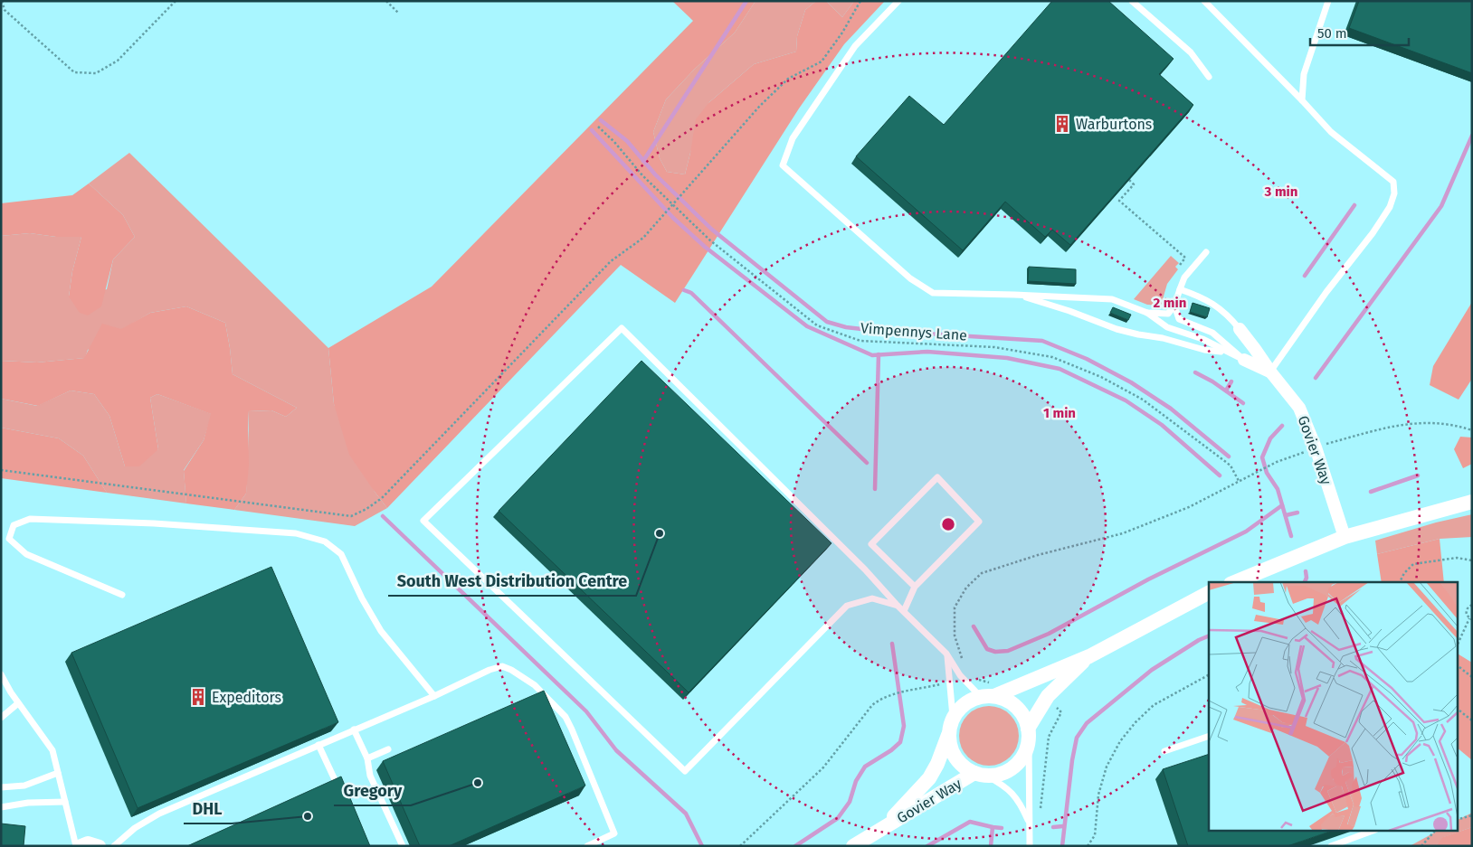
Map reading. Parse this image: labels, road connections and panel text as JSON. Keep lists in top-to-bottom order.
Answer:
{
  "streets": {
    "street": ["Govier Way"],
    "path": ["Vimpennys Lane"]
  },
  "places": {
    "building": ["Warburtons", "Expeditors"],
    "other": ["South West Distribution Centre", "Gregory", "DHL"]
  },
  "scale_bar": "50 m",
  "rings": ["3 min", "2 min", "1 min"]
}
